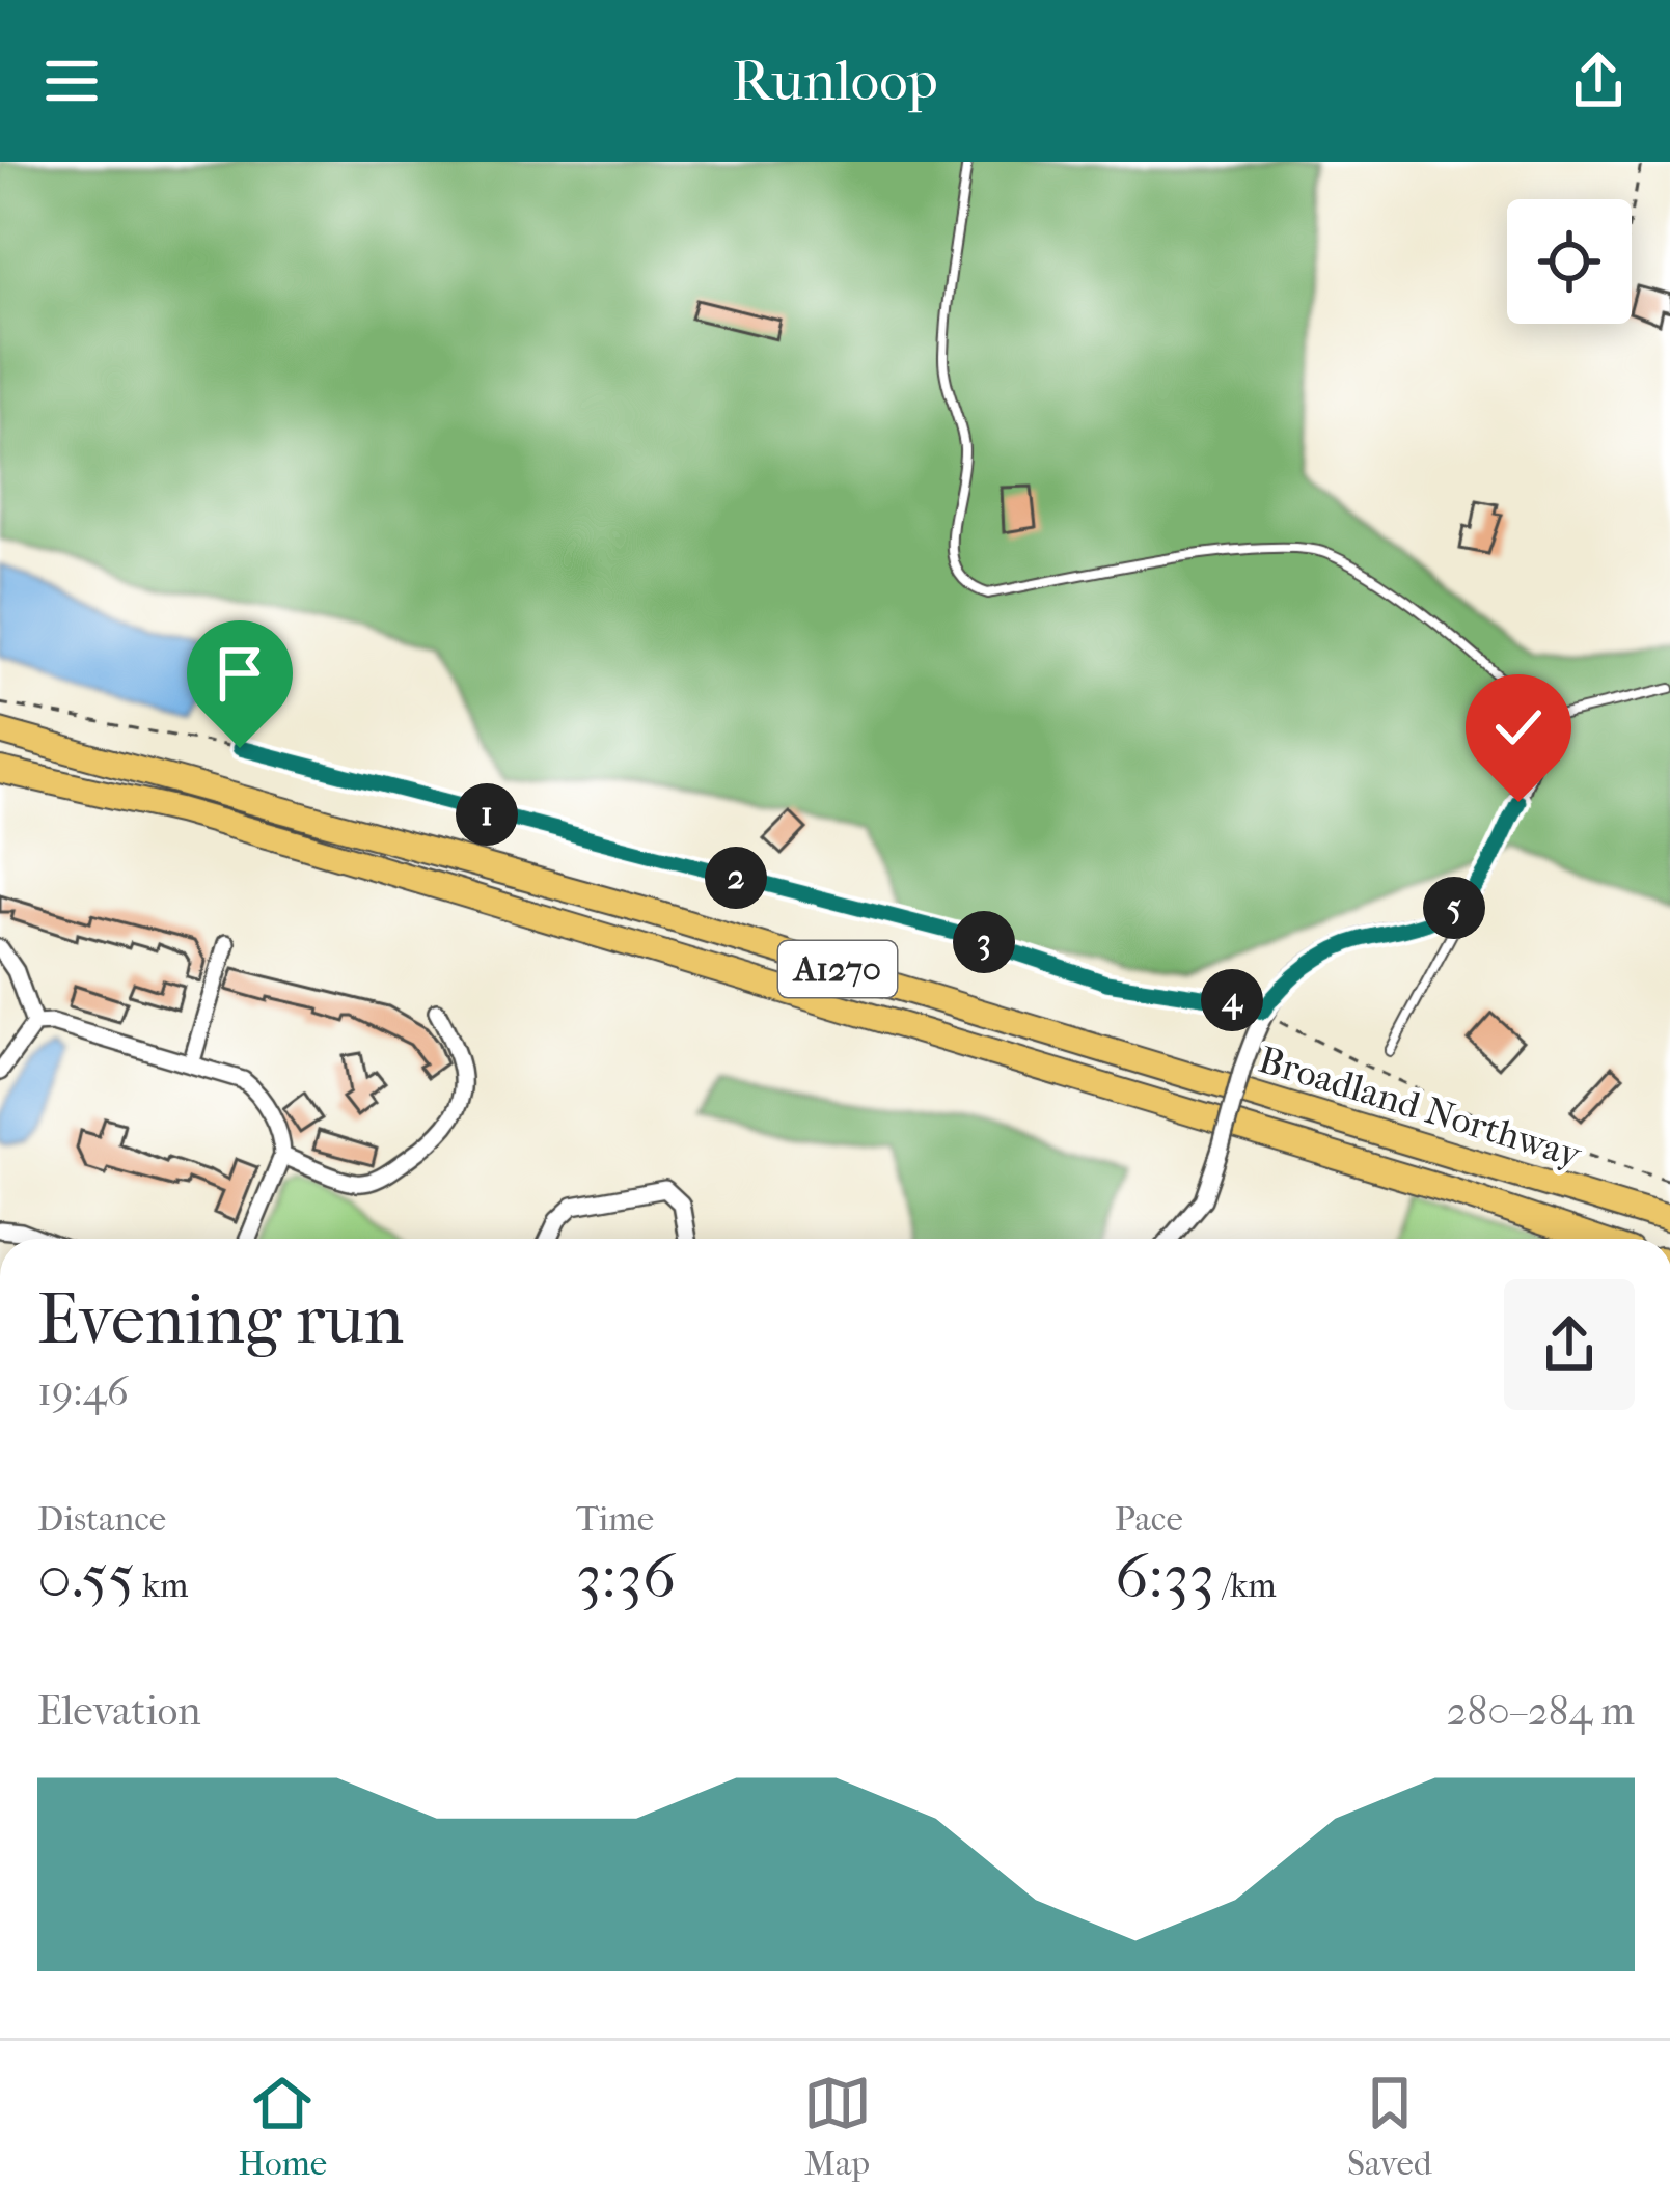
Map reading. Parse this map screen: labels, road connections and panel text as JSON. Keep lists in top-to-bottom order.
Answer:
{
  "streets": {
    "highway": ["A1270", "Broadland Northway"]
  },
  "page": {
    "header": "Runloop",
    "pins": [
      "1",
      "2",
      "5",
      "3",
      "4"
    ],
    "heading": ["Evening run", "19:46"],
    "stats": [
      ["Distance", "0.55 km"],
      ["Time", "3:36"],
      ["Pace", "6:33 /km"]
    ],
    "chart": ["Elevation", "280–284 m"],
    "tabs": ["Home", "Map", "Saved"]
  }
}
